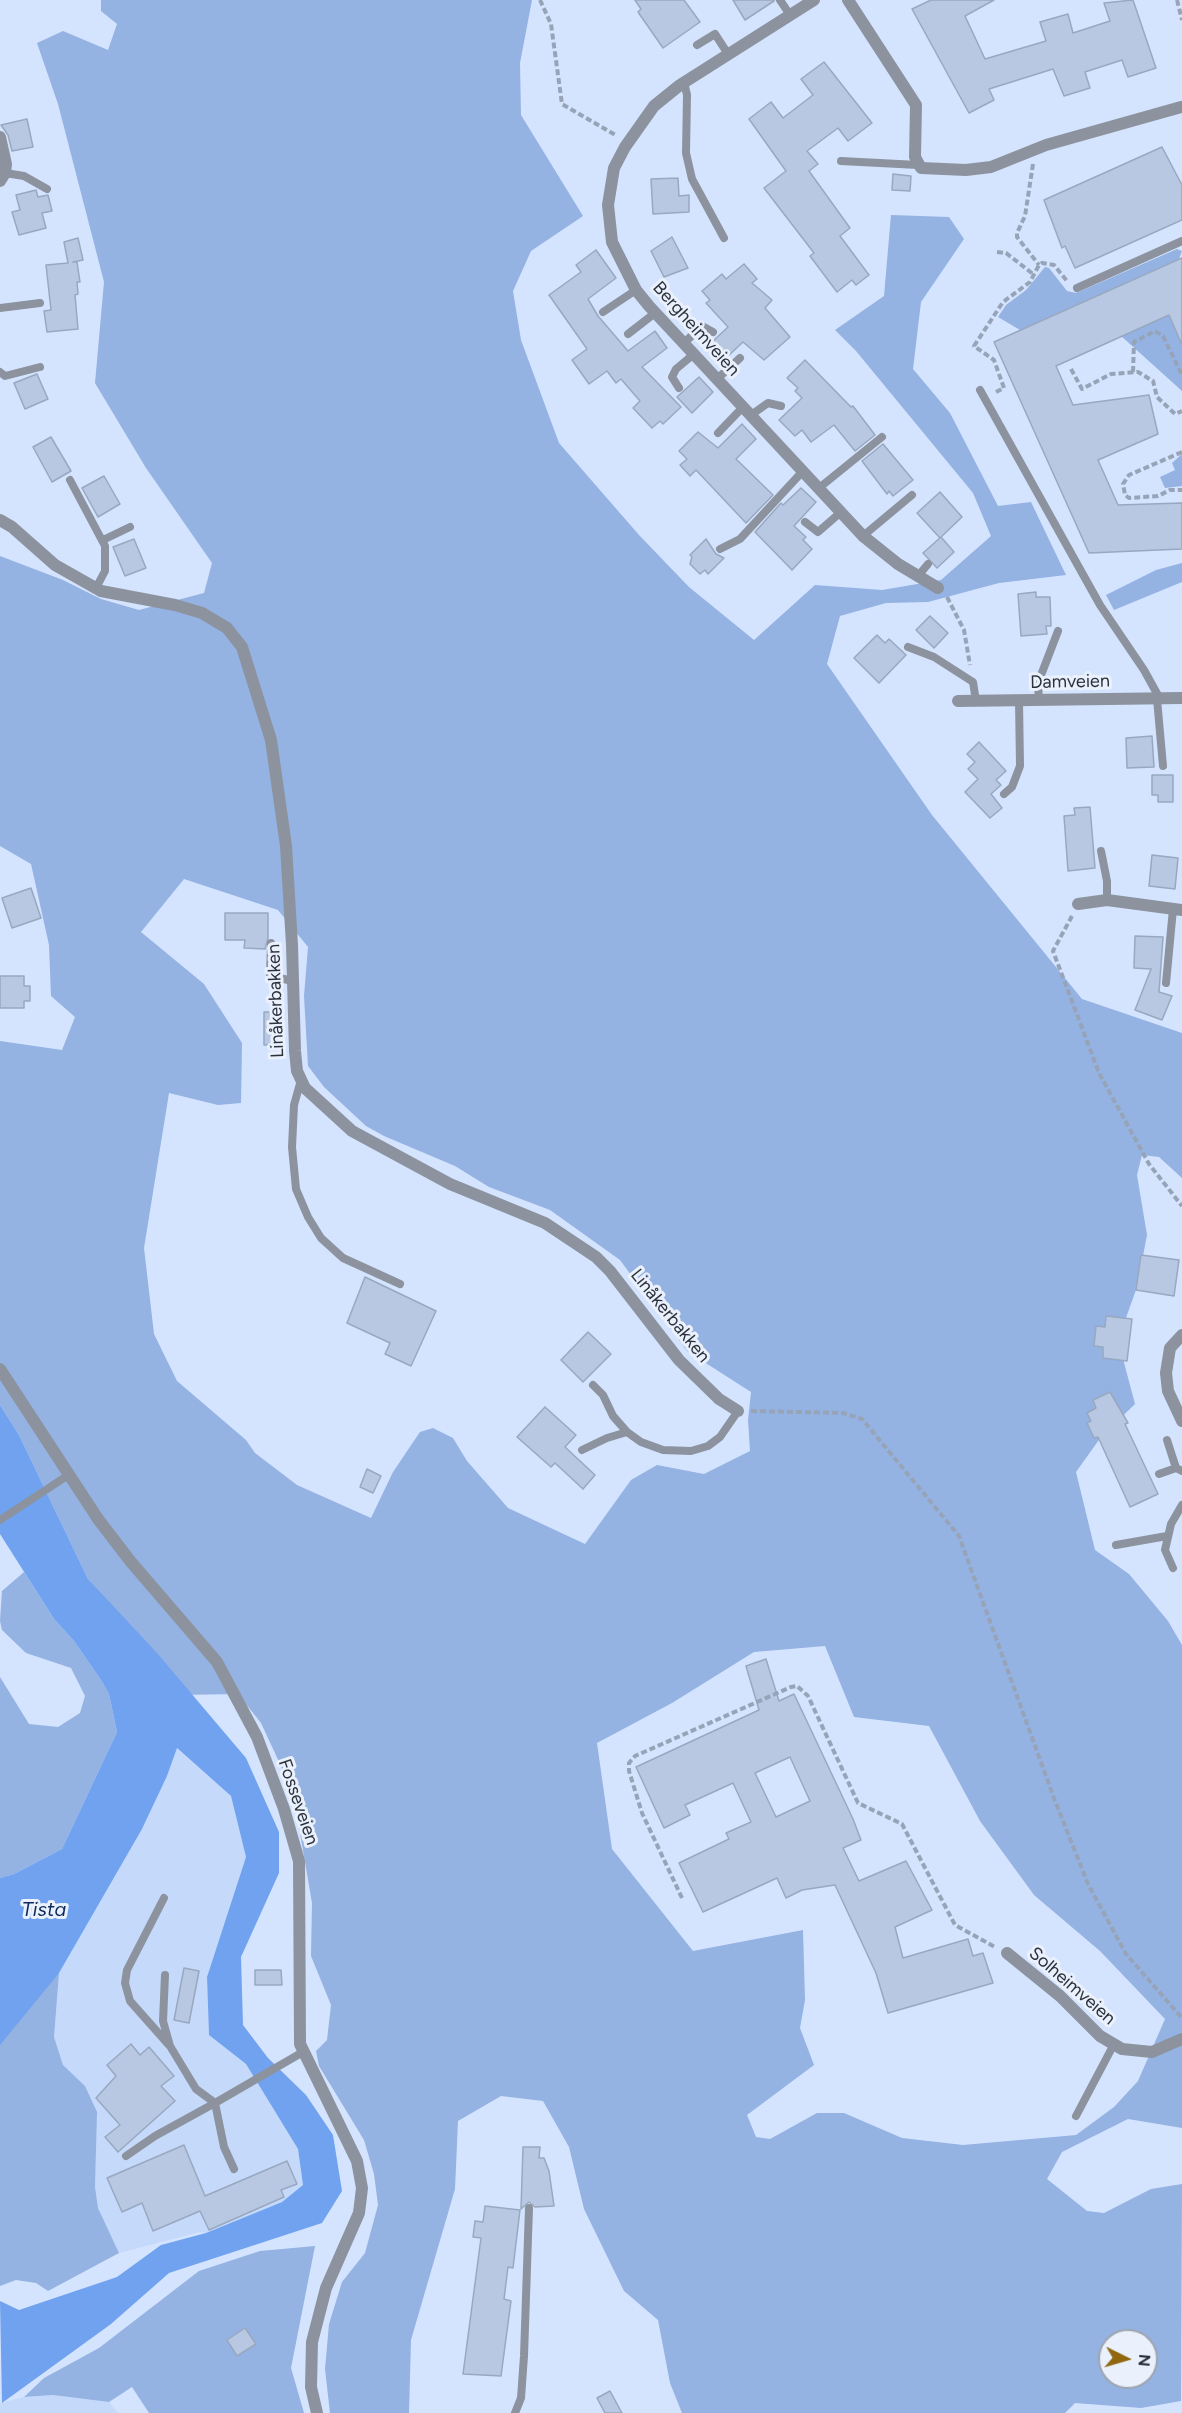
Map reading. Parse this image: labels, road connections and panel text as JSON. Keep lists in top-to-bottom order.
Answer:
{
  "streets": {
    "street": [
      "Bergheimveien",
      "Damveien",
      "Linåkerbakken",
      "Fosseveien",
      "Solheimveien"
    ]
  },
  "water": ["Tista"],
  "north": "right"
}
